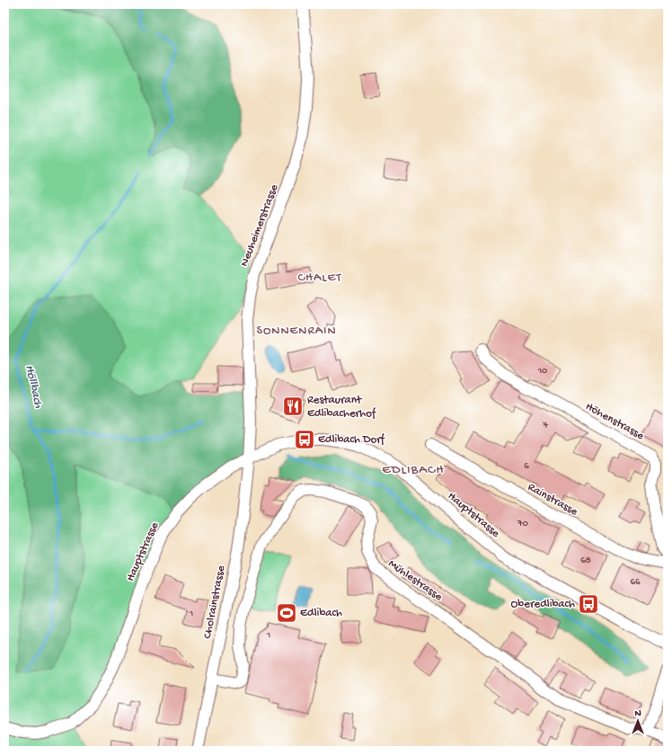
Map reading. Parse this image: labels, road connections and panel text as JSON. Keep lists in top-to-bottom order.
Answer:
{
  "streets": {
    "street": [
      "Neuheimerstrasse",
      "Höhenstrasse",
      "Rainstrasse",
      "Hauptstrasse",
      "Mühlestrasse",
      "Cholrainstrasse"
    ]
  },
  "crossings": [
    ["Neuheimerstrasse", "Hauptstrasse"],
    ["Neuheimerstrasse", "Cholrainstrasse"],
    ["Hauptstrasse", "Cholrainstrasse"],
    ["Mühlestrasse", "Cholrainstrasse"]
  ],
  "districts": ["CHALET", "SONNENRAIN", "EDLIBACH"],
  "water": ["Höllbach"],
  "places": {
    "restaurant": ["Restaurant Edlibacherhof"],
    "bus stop": ["Edlibach Dorf", "Oberedlibach"],
    "sports": ["Edlibach"]
  },
  "house_numbers": [
    "10",
    "7",
    "6",
    "70",
    "68",
    "66",
    "1",
    "1"
  ],
  "north": "top"
}
